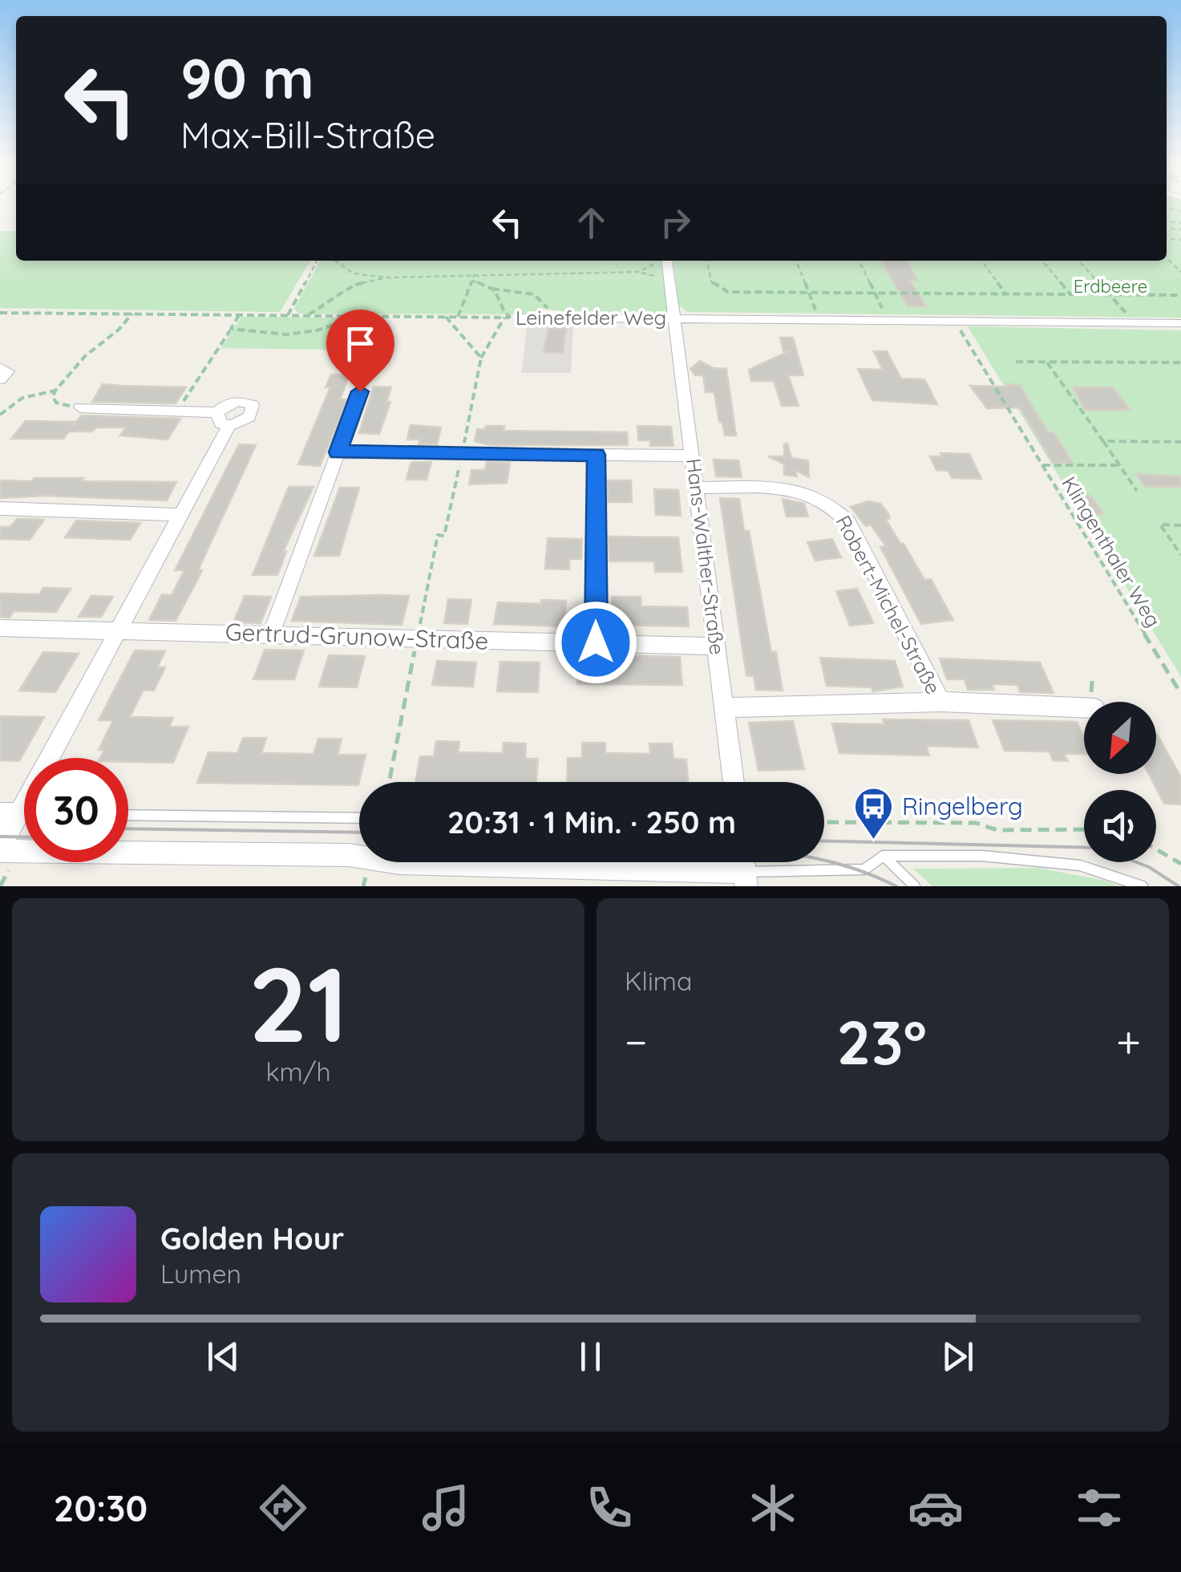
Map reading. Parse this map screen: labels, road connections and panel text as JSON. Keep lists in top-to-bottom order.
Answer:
{
  "streets": {
    "street": [
      "Leinefelder Weg",
      "Hans-Walther-Straße",
      "Robert-Michel-Straße",
      "Gertrud-Grunow-Straße"
    ],
    "path": ["Klingenthaler Weg"]
  },
  "crossings": [
    ["Leinefelder Weg", "Klingenthaler Weg"],
    ["Leinefelder Weg", "Hans-Walther-Straße"],
    ["Hans-Walther-Straße", "Robert-Michel-Straße"],
    ["Hans-Walther-Straße", "Gertrud-Grunow-Straße"]
  ],
  "parks": ["Erdbeere"],
  "places": {
    "bus stop": ["Ringelberg"]
  },
  "north": "bottom left",
  "page": {
    "turn": ["90 m", "Max-Bill-Straße"],
    "limit": "30",
    "trip": "20:31 · 1 Min. · 250 m",
    "tile": [
      ["21", "km/h"],
      "Klima"
    ],
    "heat": ["−", "23°", "+"],
    "song": ["Golden Hour", "Lumen"],
    "tabs": "20:30"
  }
}
